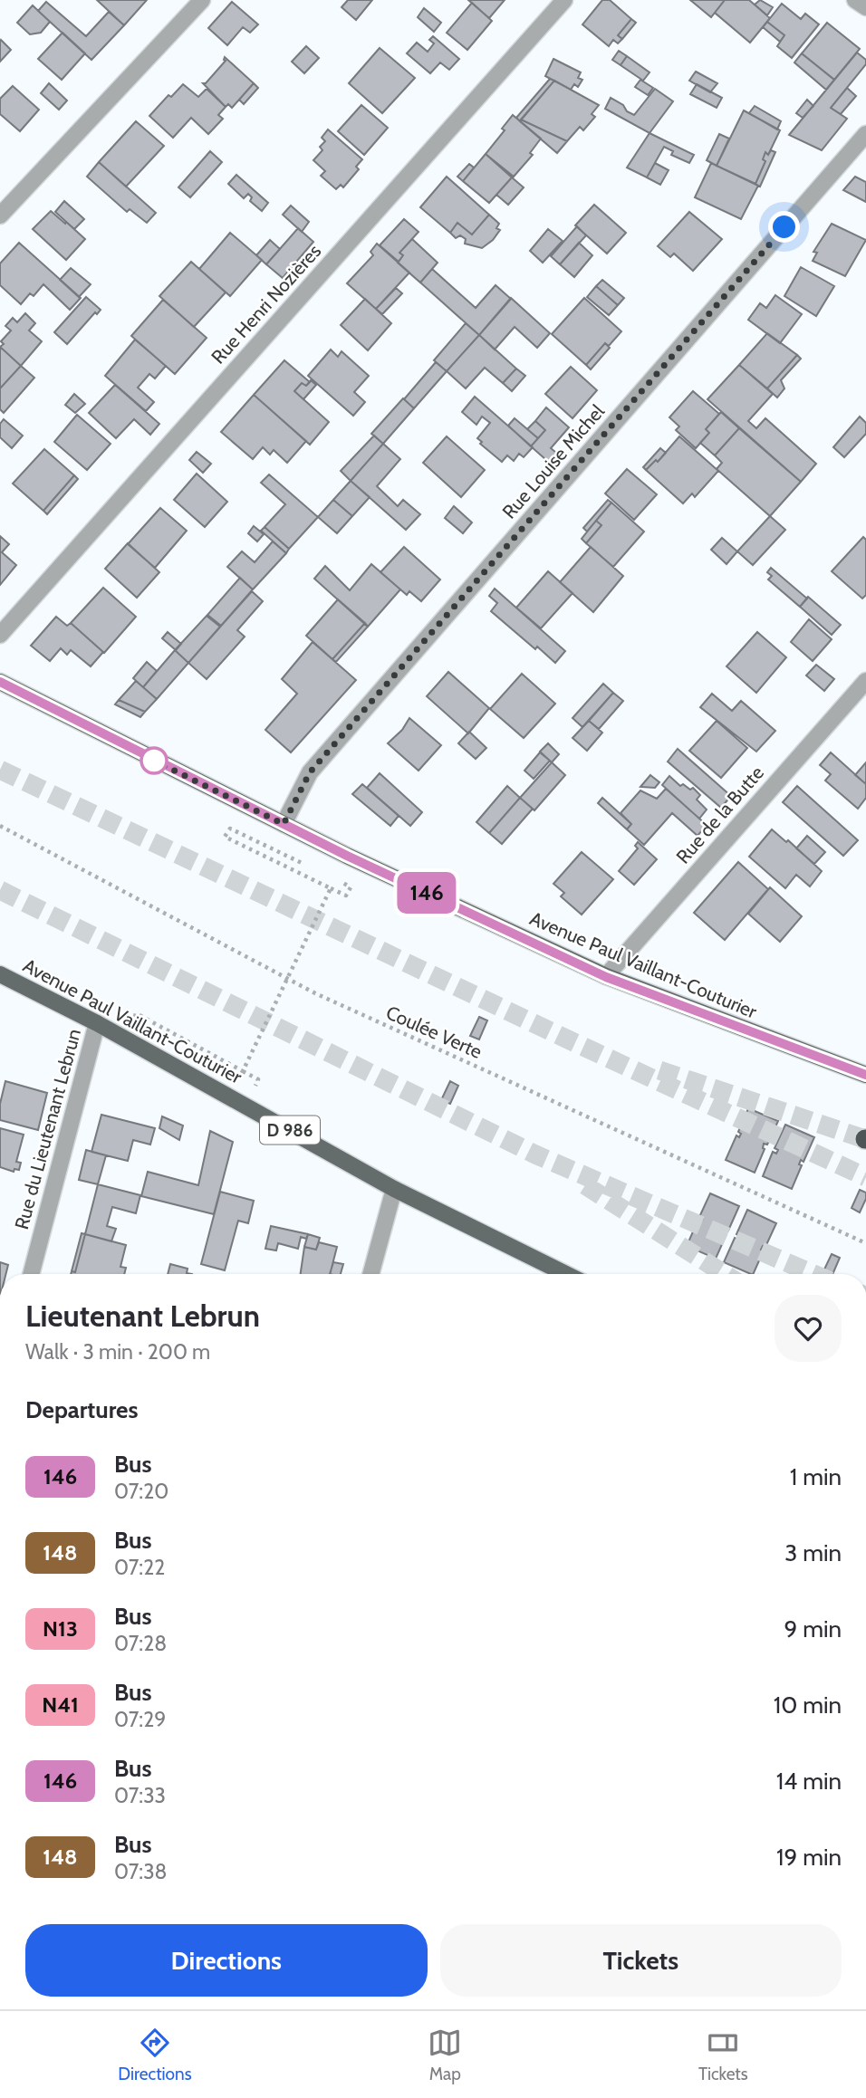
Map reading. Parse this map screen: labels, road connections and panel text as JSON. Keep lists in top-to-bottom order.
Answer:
{
  "streets": {
    "main road": ["Avenue Paul Vaillant-Couturier", "D 986"],
    "street": [
      "Rue Henri Nozières",
      "Rue Louise Michel",
      "Rue de la Butte",
      "Rue du Lieutenant Lebrun"
    ],
    "path": ["Coulée Verte"]
  },
  "crossings": [
    ["Rue Louise Michel", "Avenue Paul Vaillant-Couturier"],
    ["Rue de la Butte", "Avenue Paul Vaillant-Couturier"],
    ["Avenue Paul Vaillant-Couturier", "Rue du Lieutenant Lebrun"]
  ],
  "lines": ["bus line 146"],
  "page": {
    "on_map": "146",
    "heading": [
      ["Lieutenant Lebrun", "Walk · 3 min · 200 m"],
      "Departures"
    ],
    "list": [
      {
        "mark": "146",
        "name": "Bus",
        "note": "07:20",
        "value": "1 min"
      },
      {
        "mark": "148",
        "name": "Bus",
        "note": "07:22",
        "value": "3 min"
      },
      {
        "mark": "N13",
        "name": "Bus",
        "note": "07:28",
        "value": "9 min"
      },
      {
        "mark": "N41",
        "name": "Bus",
        "note": "07:29",
        "value": "10 min"
      },
      {
        "mark": "146",
        "name": "Bus",
        "note": "07:33",
        "value": "14 min"
      },
      {
        "mark": "148",
        "name": "Bus",
        "note": "07:38",
        "value": "19 min"
      }
    ],
    "buttons": ["Directions", "Tickets"],
    "tabs": ["Directions", "Map", "Tickets"]
  }
}
